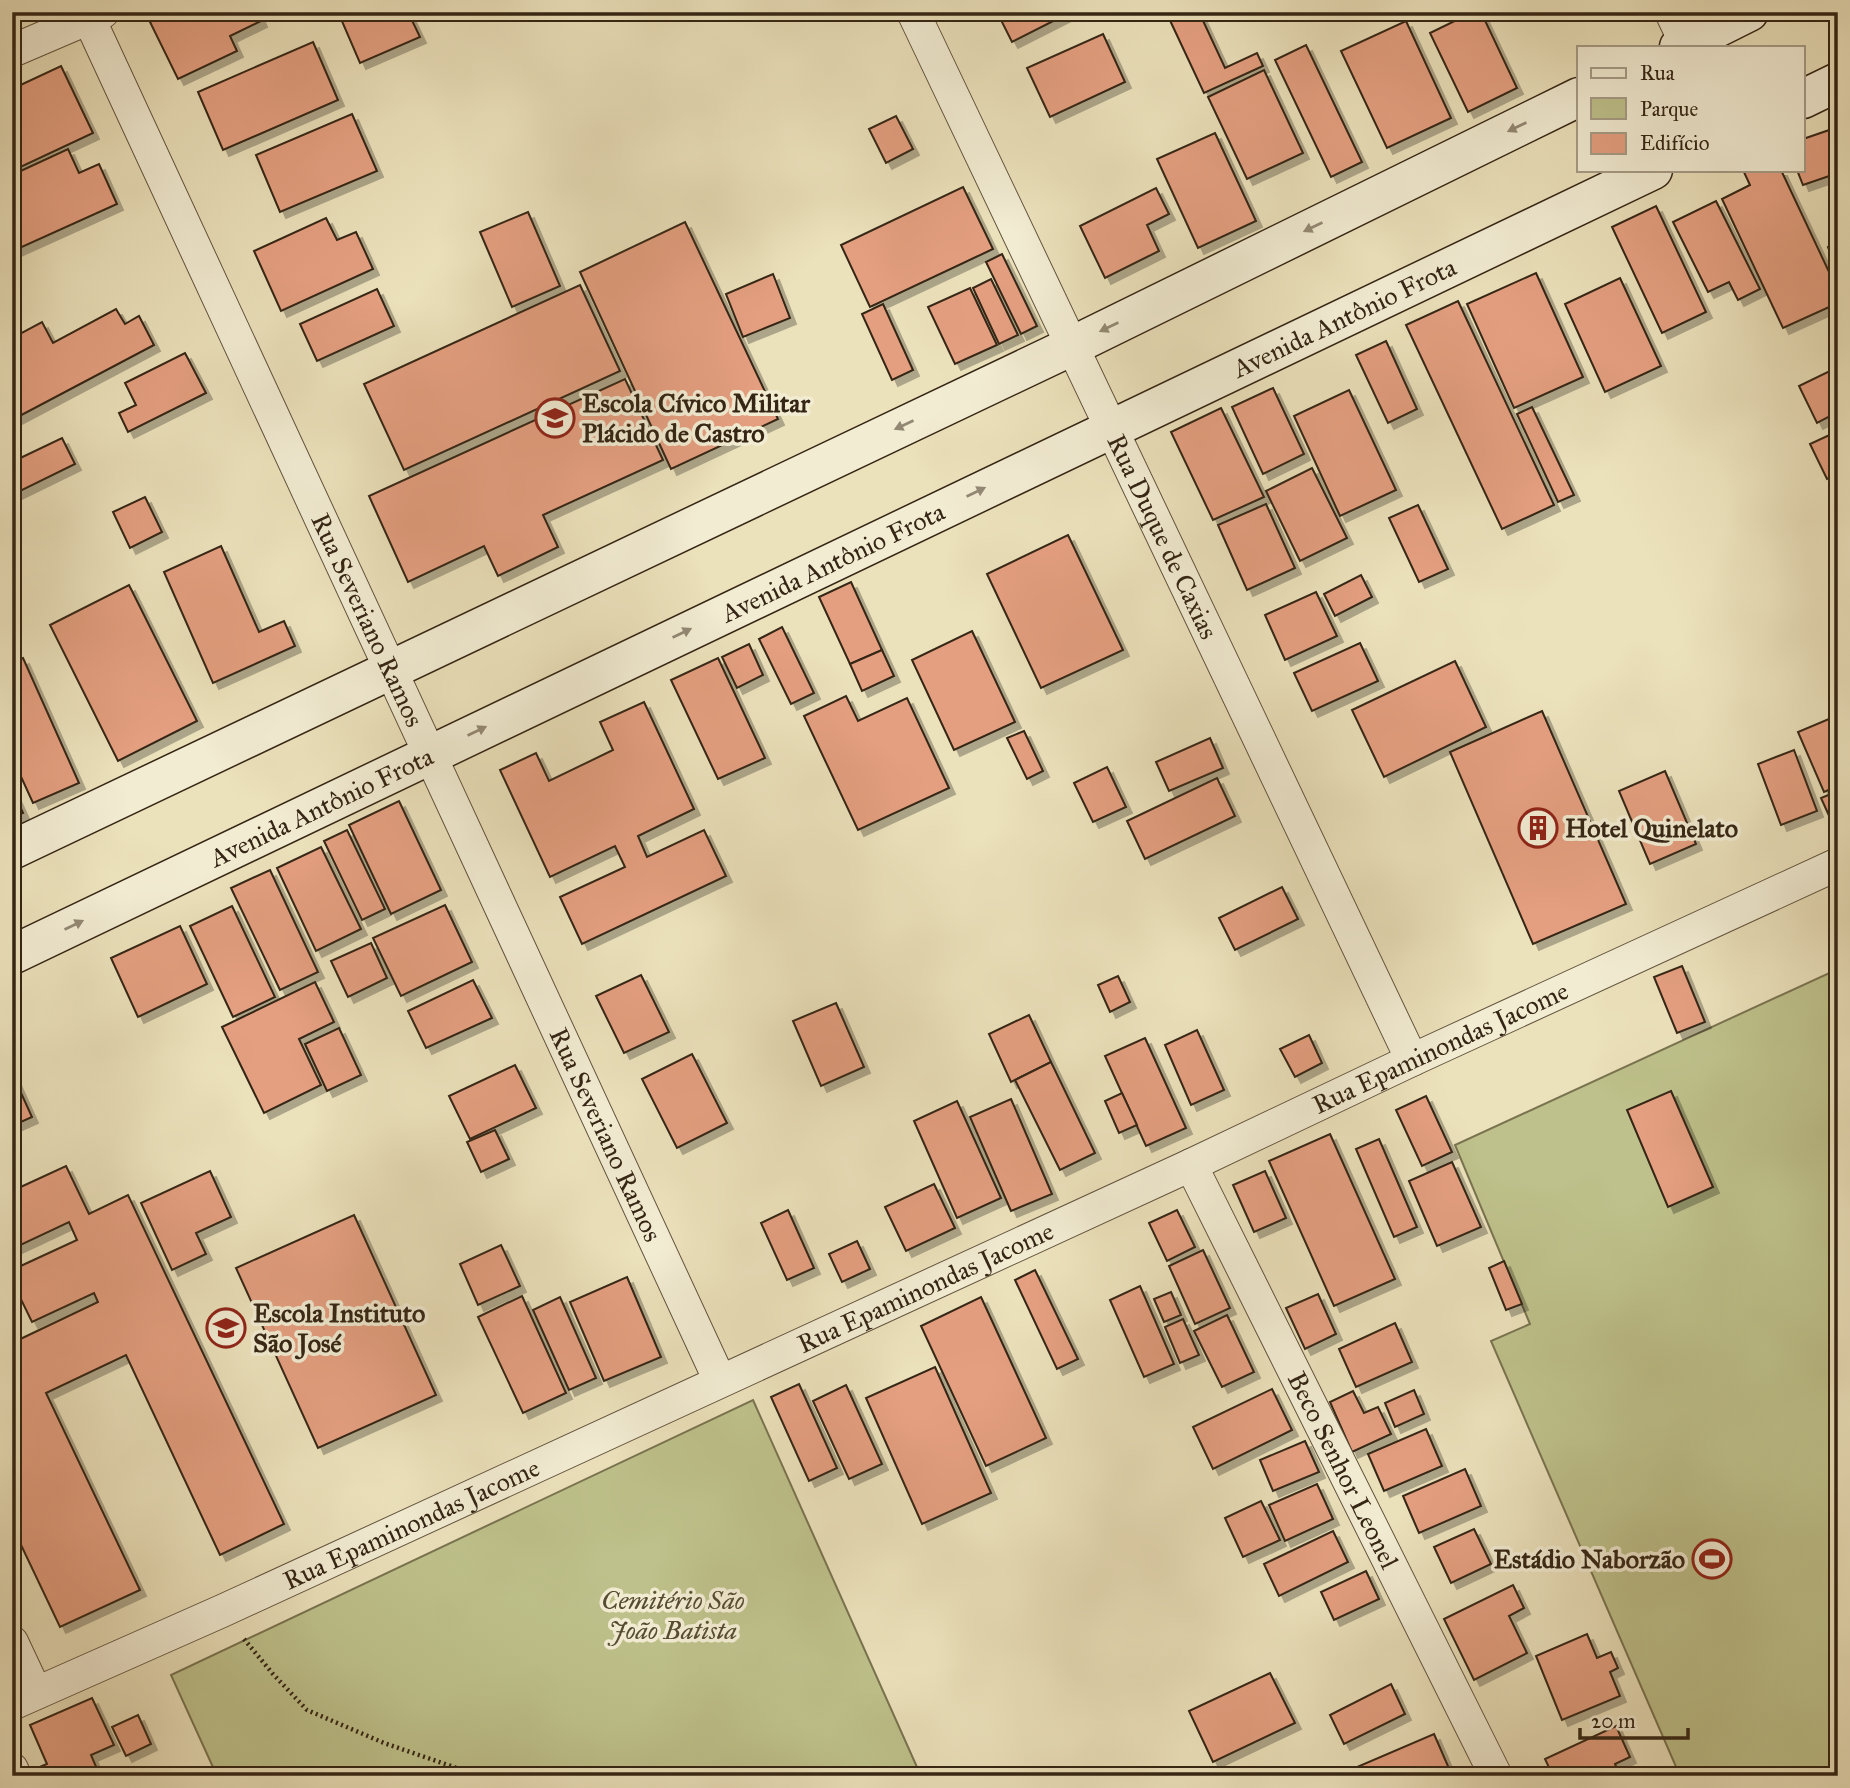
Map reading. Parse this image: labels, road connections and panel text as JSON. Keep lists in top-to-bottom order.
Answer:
{
  "streets": {
    "main road": ["Avenida Antônio Frota"],
    "street": [
      "Rua Duque de Caxias",
      "Rua Severiano Ramos",
      "Rua Epaminondas Jacome",
      "Beco Senhor Leonel"
    ]
  },
  "crossings": [
    ["Avenida Antônio Frota", "Rua Duque de Caxias"],
    ["Avenida Antônio Frota", "Rua Severiano Ramos"],
    ["Rua Duque de Caxias", "Rua Epaminondas Jacome"],
    ["Rua Severiano Ramos", "Rua Epaminondas Jacome"],
    ["Rua Epaminondas Jacome", "Beco Senhor Leonel"]
  ],
  "parks": ["Cemitério São João Batista"],
  "places": {
    "school or university": ["Escola Cívico Militar Plácido de Castro", "Escola Instituto São José"],
    "building": ["Hotel Quinelato"],
    "sports": ["Estádio Naborzão"]
  },
  "legend": ["Rua", "Parque", "Edifício"],
  "scale_bar": "20 m"
}
